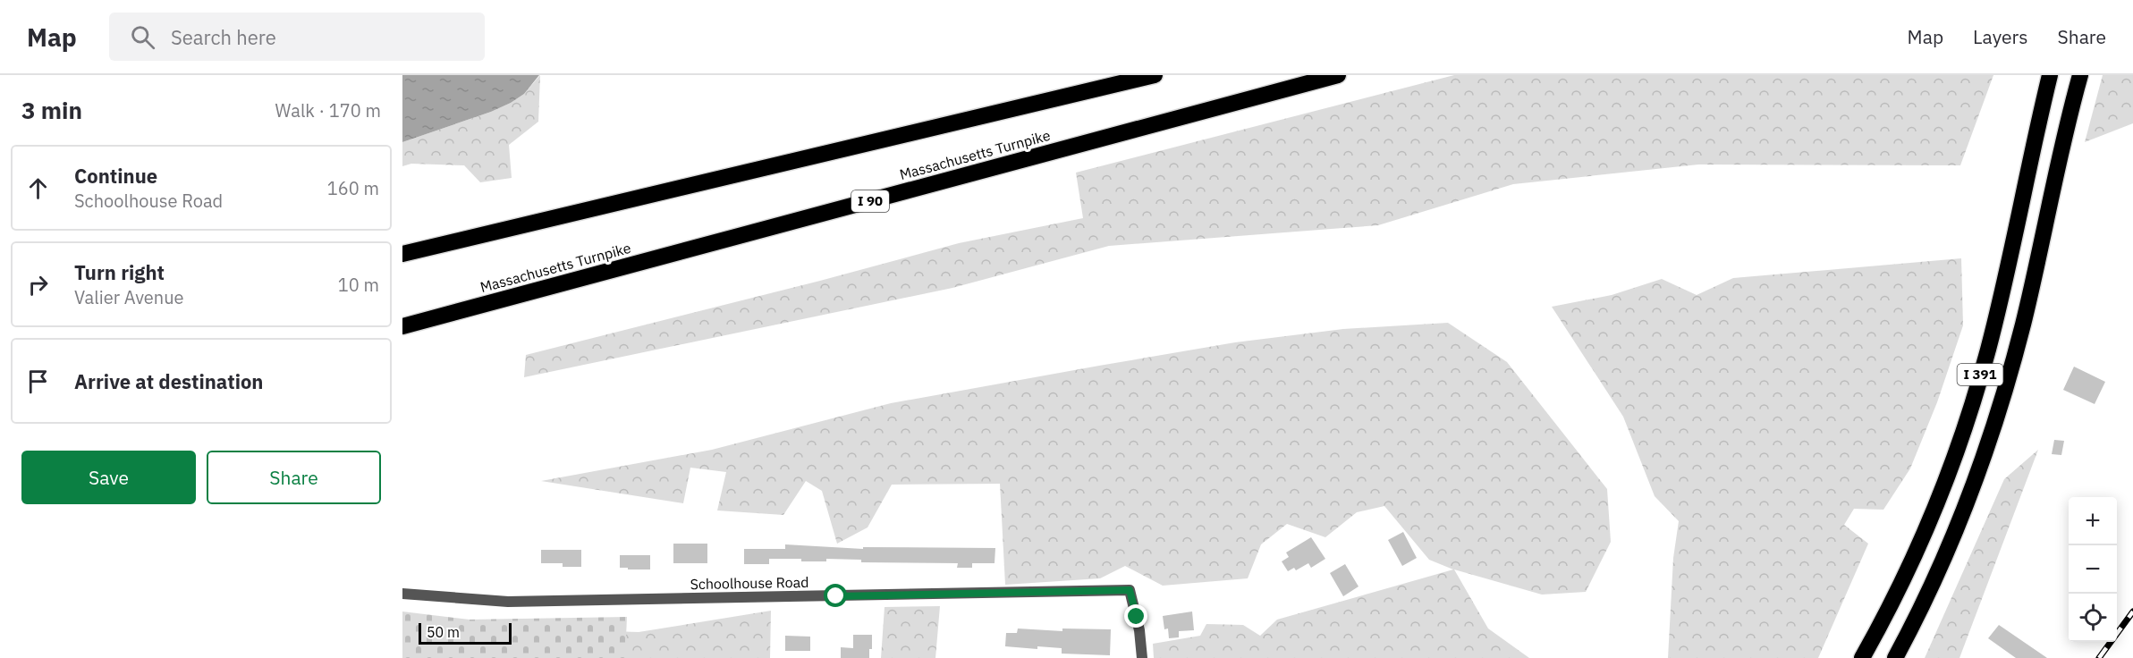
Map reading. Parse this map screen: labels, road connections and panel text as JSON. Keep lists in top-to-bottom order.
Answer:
{
  "streets": {
    "highway": ["Massachusetts Turnpike", "I 90", "I 391"],
    "street": ["Schoolhouse Road"]
  },
  "scale_bar": "50 m",
  "page": {
    "header": "Map",
    "search": "Search here",
    "nav": ["Map", "Layers", "Share"],
    "heading": ["3 min", "Walk · 170 m"],
    "list": [
      ["Continue", "Schoolhouse Road", "160 m"],
      ["Turn right", "Valier Avenue", "10 m"],
      "Arrive at destination"
    ],
    "buttons": ["Save", "Share"],
    "map_buttons": ["+", "−"],
    "scale": "50 m"
  }
}
